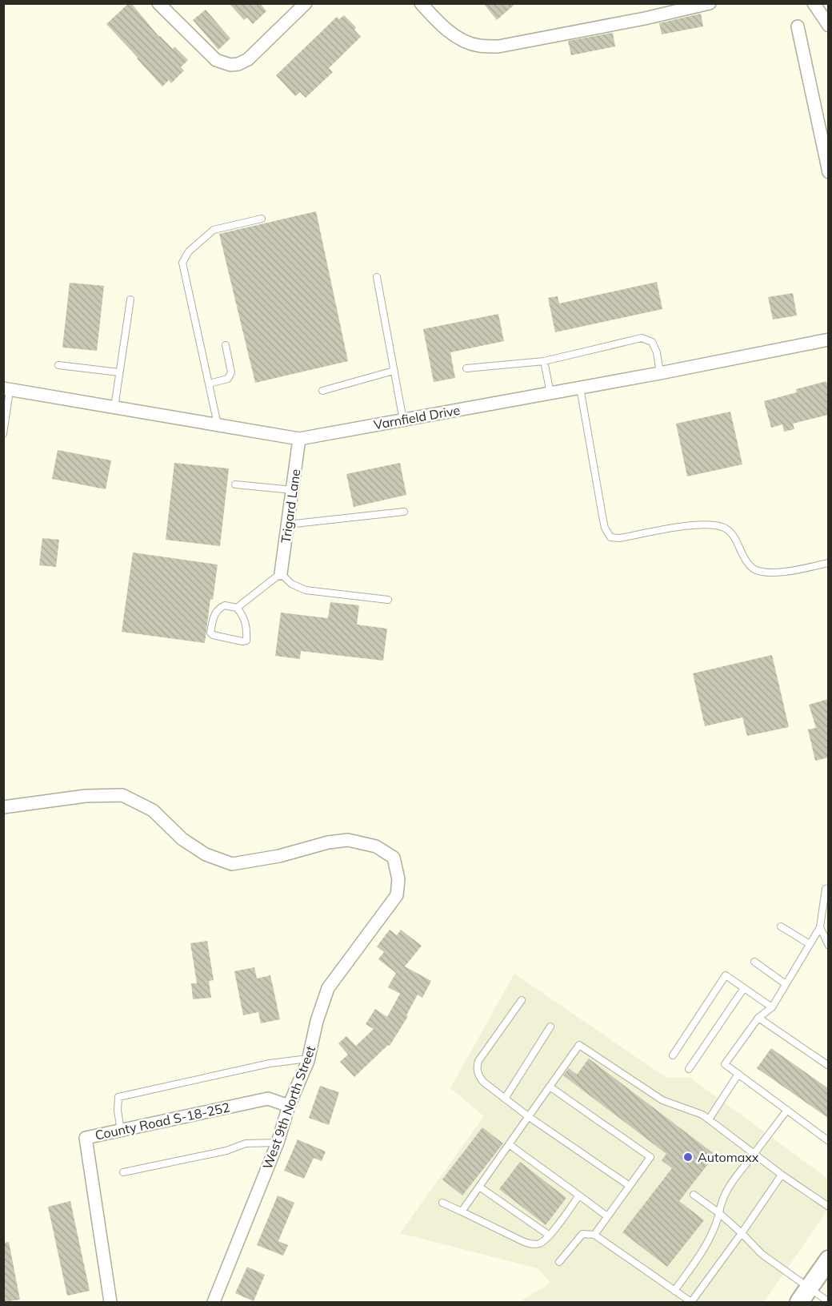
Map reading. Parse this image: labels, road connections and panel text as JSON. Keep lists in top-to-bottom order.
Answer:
{
  "streets": {
    "street": [
      "Varnfield Drive",
      "Trigard Lane",
      "West 9th North Street",
      "County Road S-18-252"
    ]
  },
  "crossings": [
    ["Varnfield Drive", "Trigard Lane"],
    ["West 9th North Street", "County Road S-18-252"]
  ],
  "places": ["Automaxx"]
}
